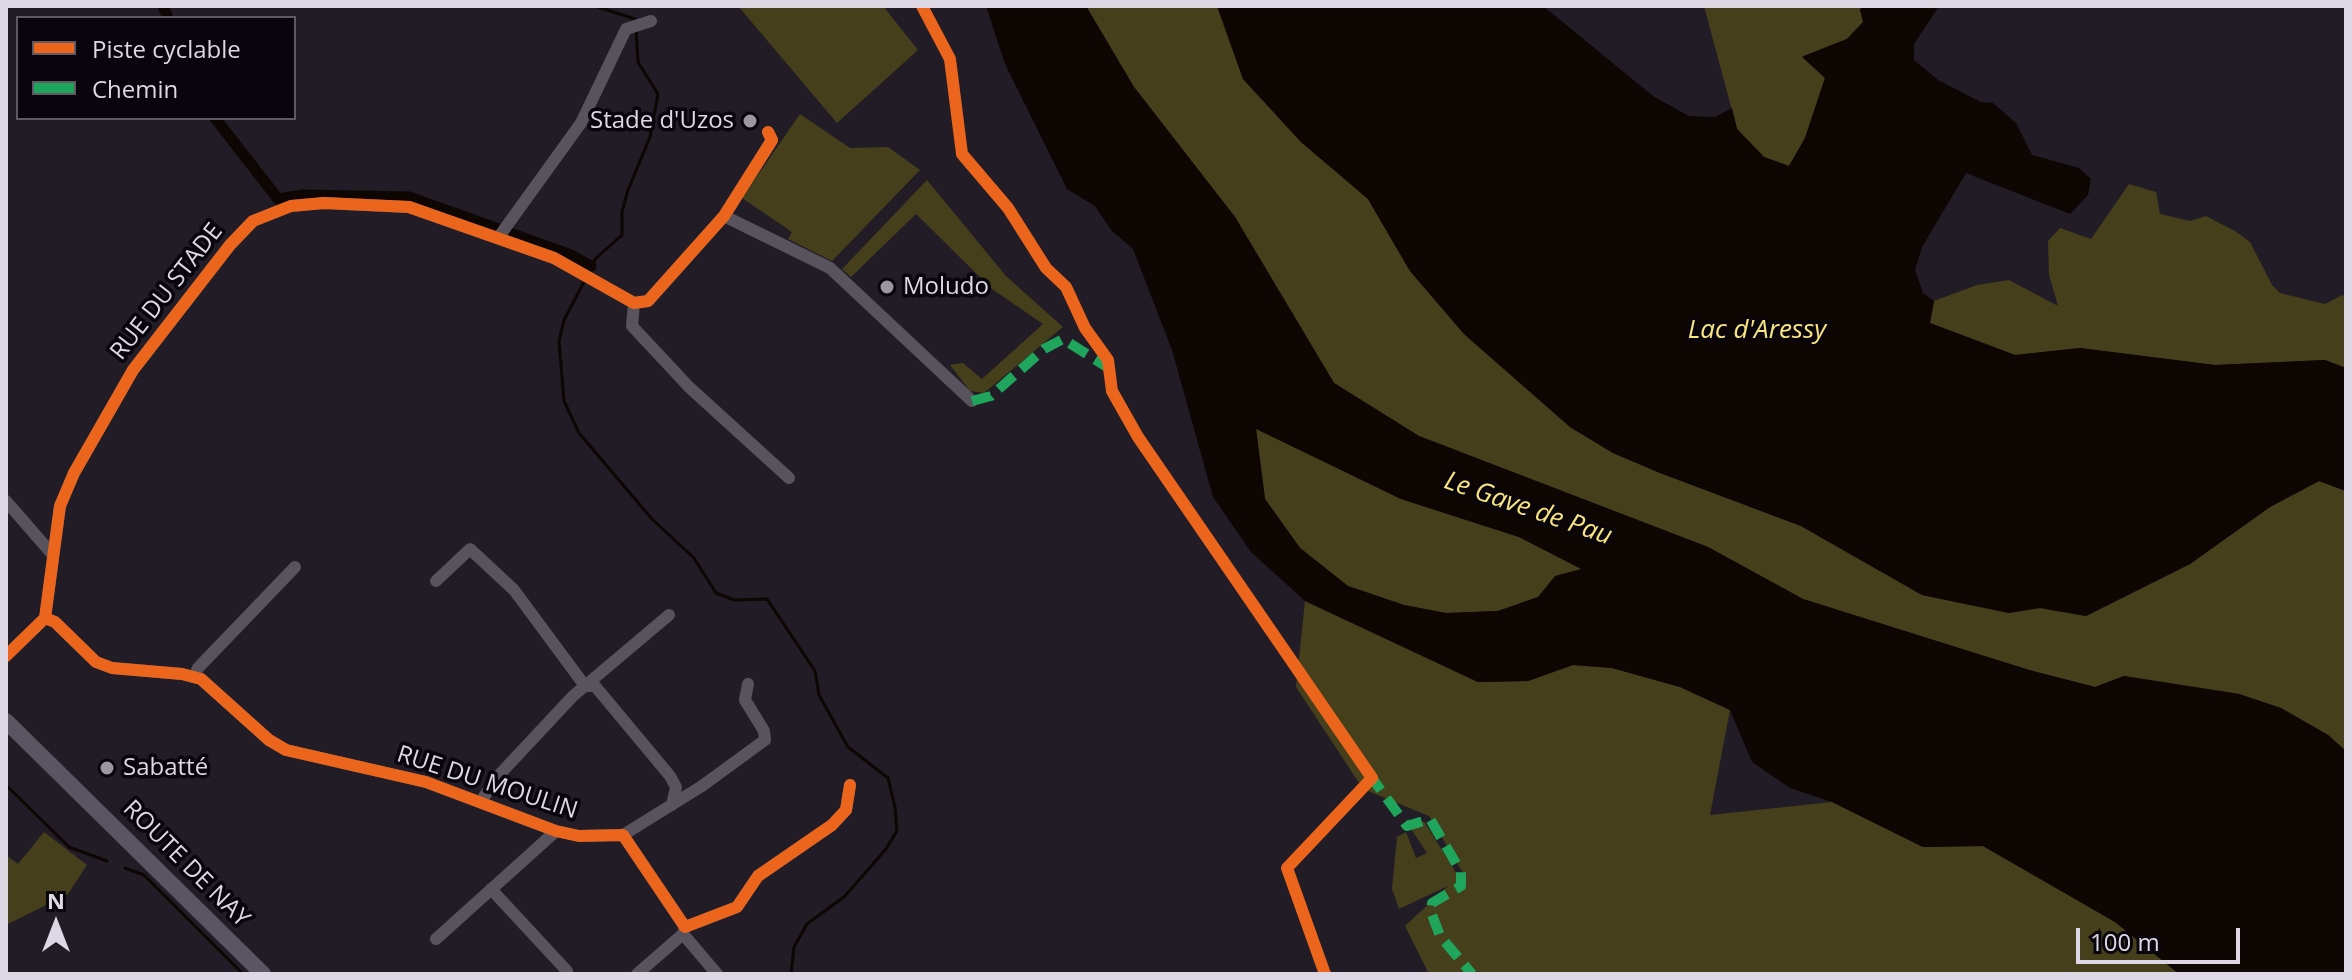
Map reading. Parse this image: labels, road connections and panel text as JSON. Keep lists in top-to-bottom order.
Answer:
{
  "streets": {
    "main road": ["ROUTE DE NAY"],
    "street": ["RUE DU STADE", "RUE DU MOULIN"]
  },
  "water": ["Lac d'Aressy", "Le Gave de Pau"],
  "places": ["Stade d'Uzos", "Moludo", "Sabatté"],
  "legend": ["Piste cyclable", "Chemin"],
  "scale_bar": "100 m",
  "north": "top"
}
